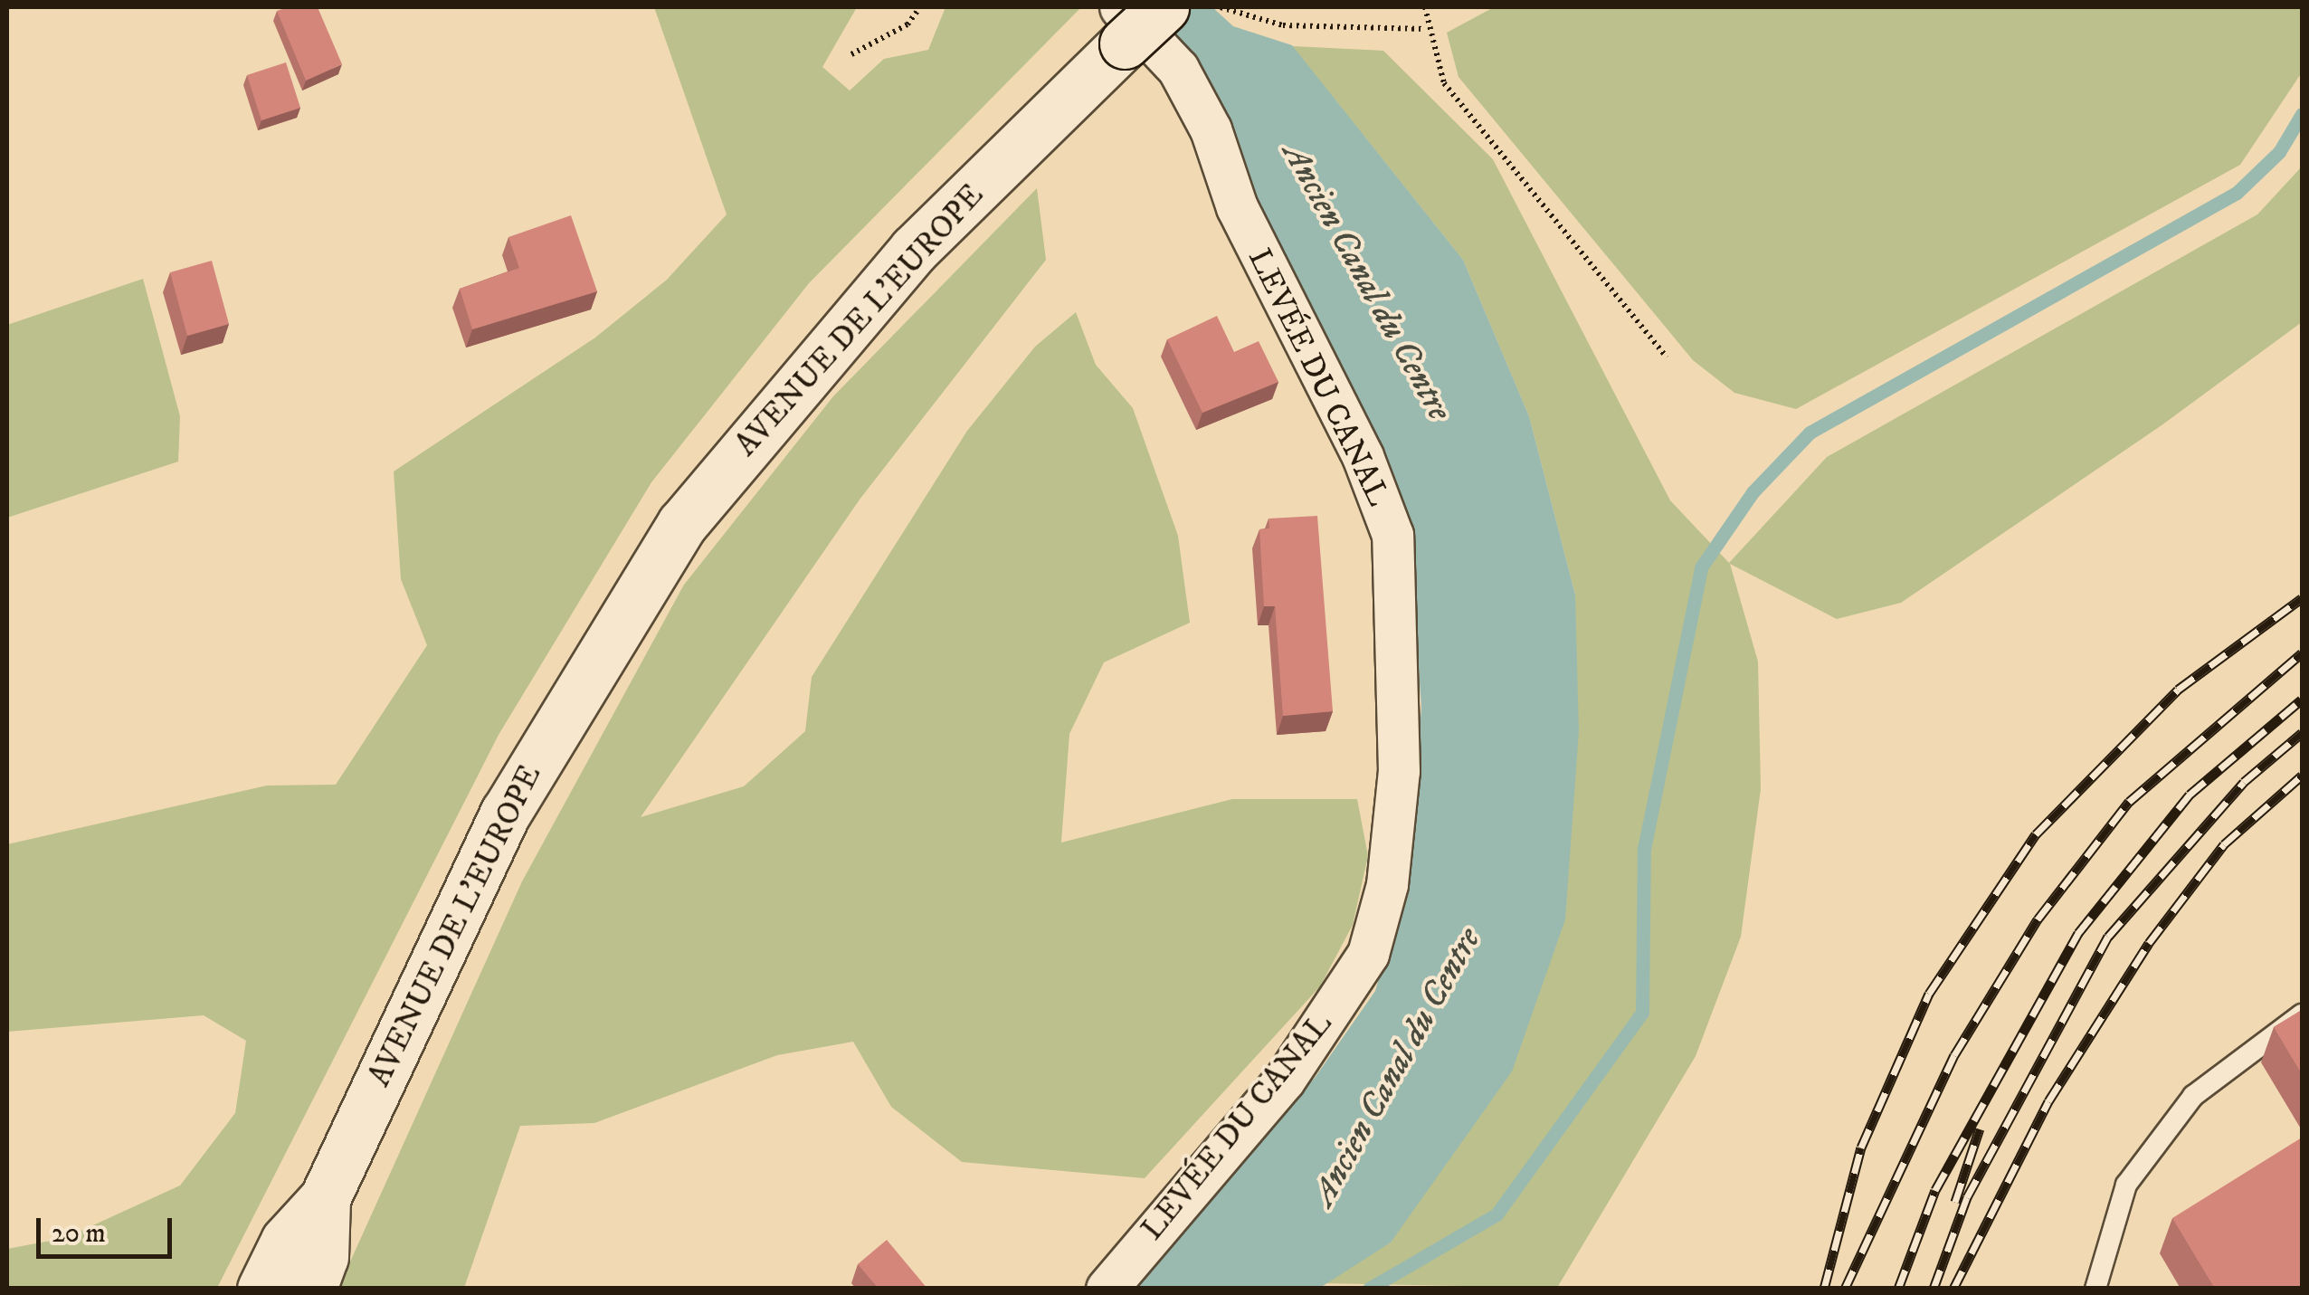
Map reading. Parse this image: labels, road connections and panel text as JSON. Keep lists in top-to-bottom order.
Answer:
{
  "streets": {
    "main road": ["AVENUE DE L'EUROPE"],
    "street": ["LEVÉE DU CANAL"]
  },
  "crossings": [
    ["AVENUE DE L'EUROPE", "LEVÉE DU CANAL"]
  ],
  "water": ["Ancien Canal du Centre"],
  "scale_bar": "20 m"
}
